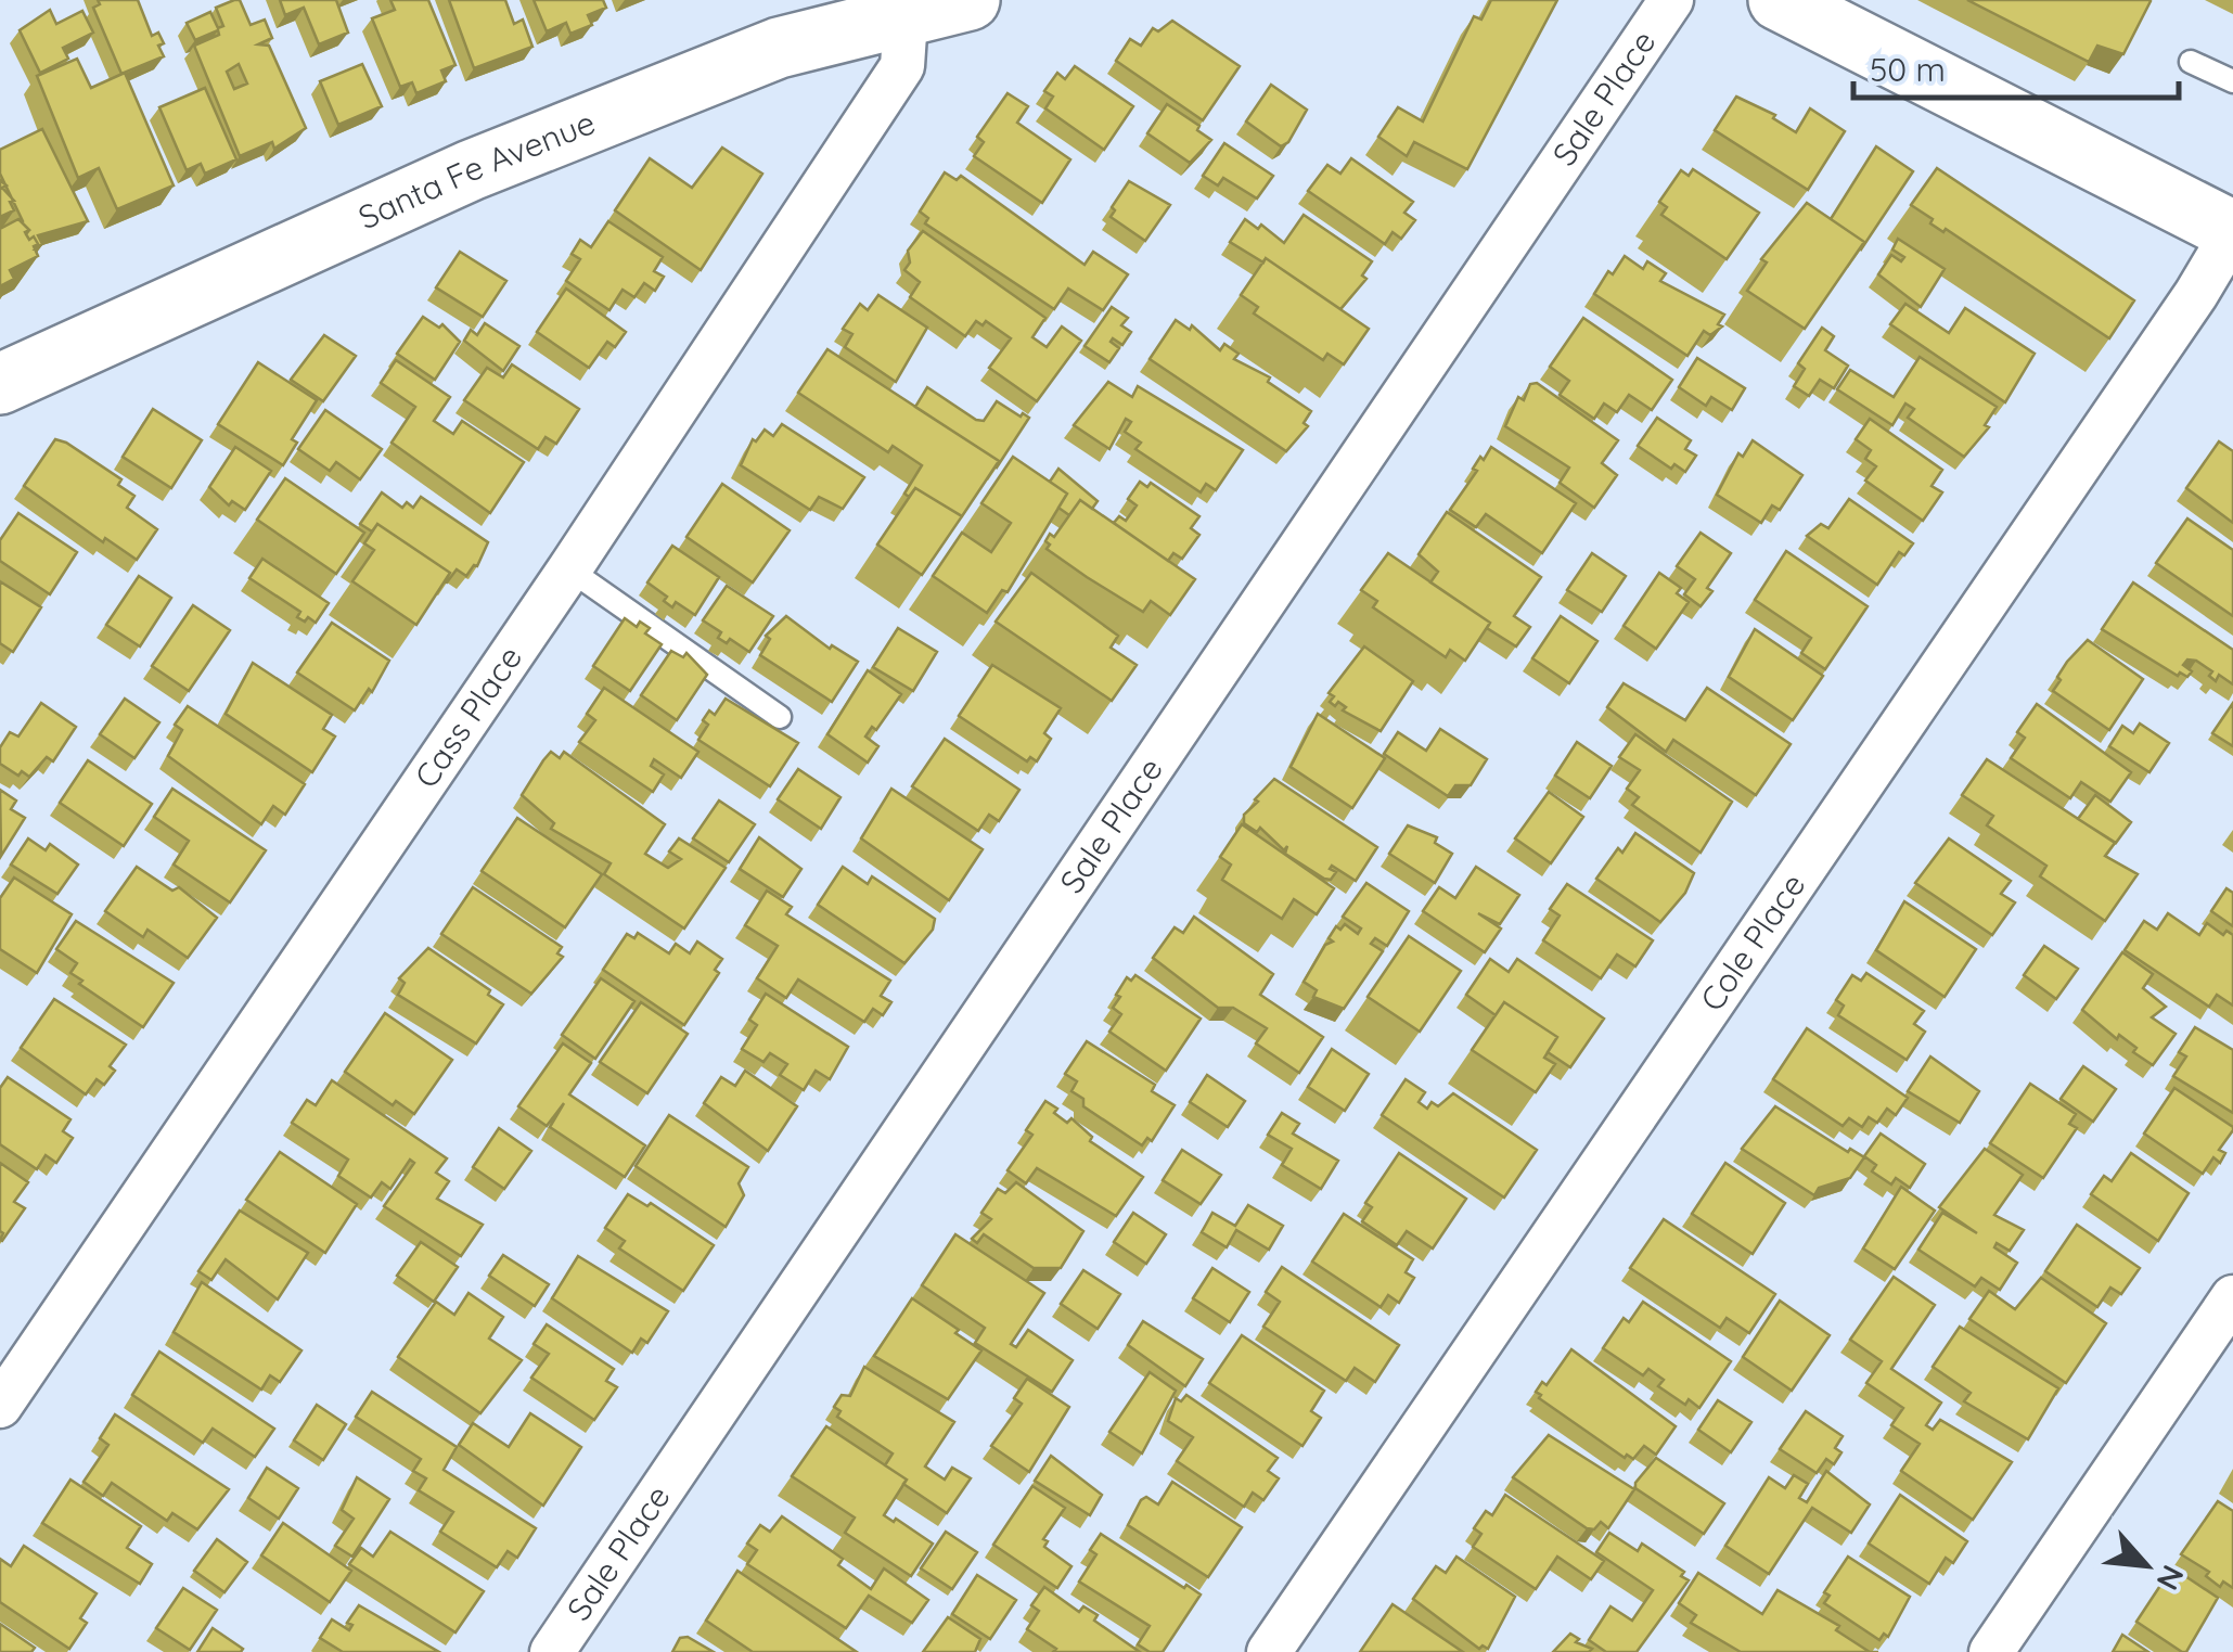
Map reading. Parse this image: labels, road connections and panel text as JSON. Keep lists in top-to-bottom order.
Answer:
{
  "streets": {
    "main road": ["Santa Fe Avenue"],
    "street": ["Sale Place", "Cass Place", "Cole Place"]
  },
  "crossings": [
    ["Santa Fe Avenue", "Cass Place"]
  ],
  "scale_bar": "50 m",
  "north": "bottom right"
}
